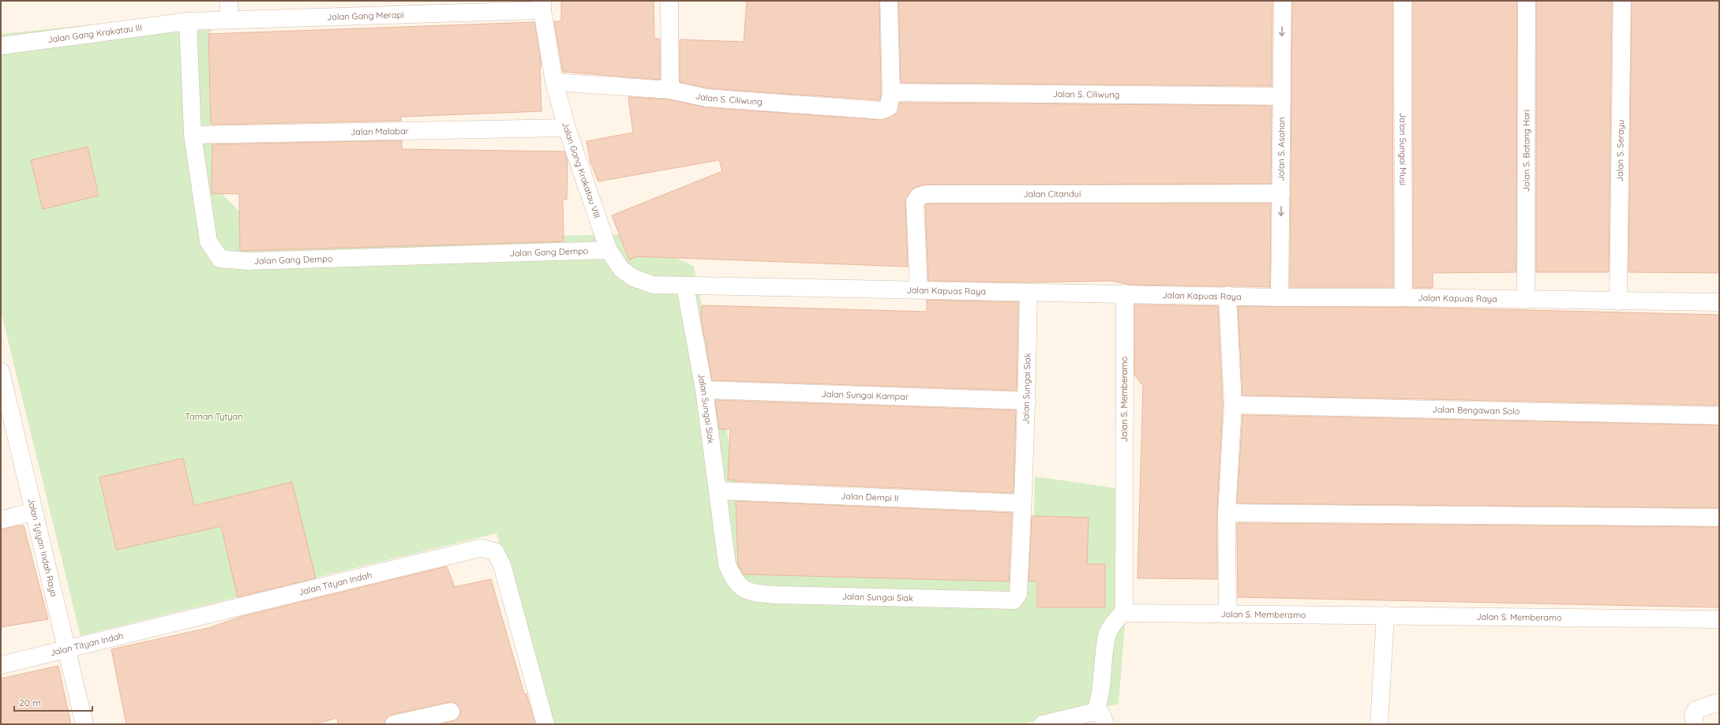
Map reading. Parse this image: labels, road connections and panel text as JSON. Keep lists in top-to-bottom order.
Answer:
{
  "streets": {
    "street": [
      "Jalan Gang Merapi",
      "Jalan Gang Krakatau III",
      "Jalan S. Ciliwung",
      "Jalan Malabar",
      "Jalan S. Asahan",
      "Jalan Sungai Musi",
      "Jalan S. Batang Hari",
      "Jalan S. Serayu",
      "Jalan Gang Krakatau VIII",
      "Jalan Citandui",
      "Jalan Gang Dempo",
      "Jalan Kapuas Raya",
      "Jalan Sungai Siak",
      "Jalan Sungai Kampar",
      "Jalan S. Memberamo",
      "Jalan Bengawan Solo",
      "Jalan Dempi II",
      "Jalan Tytyan Indah Raya",
      "Jalan Tityan Indah"
    ]
  },
  "crossings": [
    ["Jalan Gang Merapi", "Jalan Gang Krakatau III"],
    ["Jalan Gang Merapi", "Jalan Gang Krakatau VIII"],
    ["Jalan Gang Merapi", "Jalan Gang Dempo"],
    ["Jalan Gang Krakatau III", "Jalan Gang Dempo"],
    ["Jalan S. Ciliwung", "Jalan S. Asahan"],
    ["Jalan S. Ciliwung", "Jalan Gang Krakatau VIII"],
    ["Jalan Malabar", "Jalan Gang Krakatau VIII"],
    ["Jalan Malabar", "Jalan Gang Dempo"],
    ["Jalan S. Asahan", "Jalan Citandui"],
    ["Jalan S. Asahan", "Jalan Kapuas Raya"],
    ["Jalan Sungai Musi", "Jalan Kapuas Raya"],
    ["Jalan S. Batang Hari", "Jalan Kapuas Raya"],
    ["Jalan S. Serayu", "Jalan Kapuas Raya"],
    ["Jalan Gang Krakatau VIII", "Jalan Gang Dempo"],
    ["Jalan Gang Krakatau VIII", "Jalan Kapuas Raya"],
    ["Jalan Gang Krakatau VIII", "Jalan Sungai Siak"],
    ["Jalan Citandui", "Jalan Kapuas Raya"],
    ["Jalan Kapuas Raya", "Jalan Sungai Siak"],
    ["Jalan Kapuas Raya", "Jalan S. Memberamo"],
    ["Jalan Sungai Siak", "Jalan Sungai Kampar"],
    ["Jalan Sungai Siak", "Jalan Dempi II"],
    ["Jalan Tytyan Indah Raya", "Jalan Tityan Indah"]
  ],
  "one_way": ["Jalan S. Asahan"],
  "parks": ["Taman Tytyan"],
  "scale_bar": "20 m"
}
